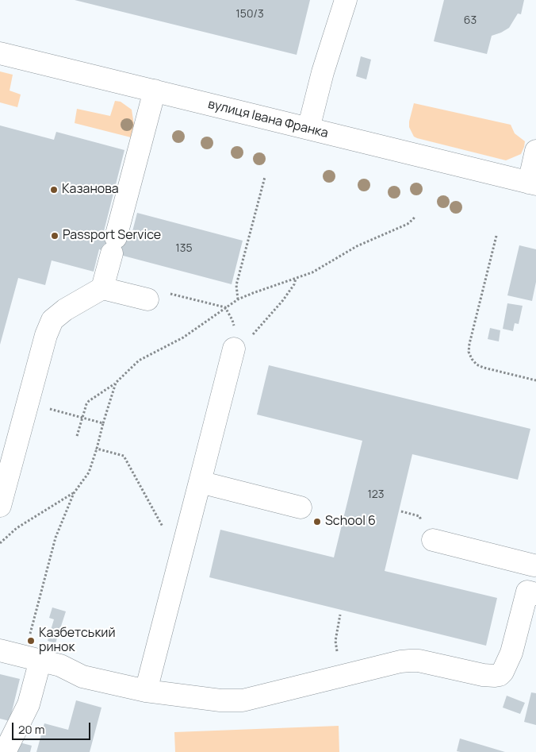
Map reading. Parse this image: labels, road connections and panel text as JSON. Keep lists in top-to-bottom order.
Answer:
{
  "streets": {
    "street": ["вулиця Івана Франка"]
  },
  "places": [
    "Казанова",
    "Passport Service",
    "School 6",
    "Казбетський ринок"
  ],
  "house_numbers": [
    "150/3",
    "63",
    "135",
    "123"
  ],
  "scale_bar": "20 m"
}
